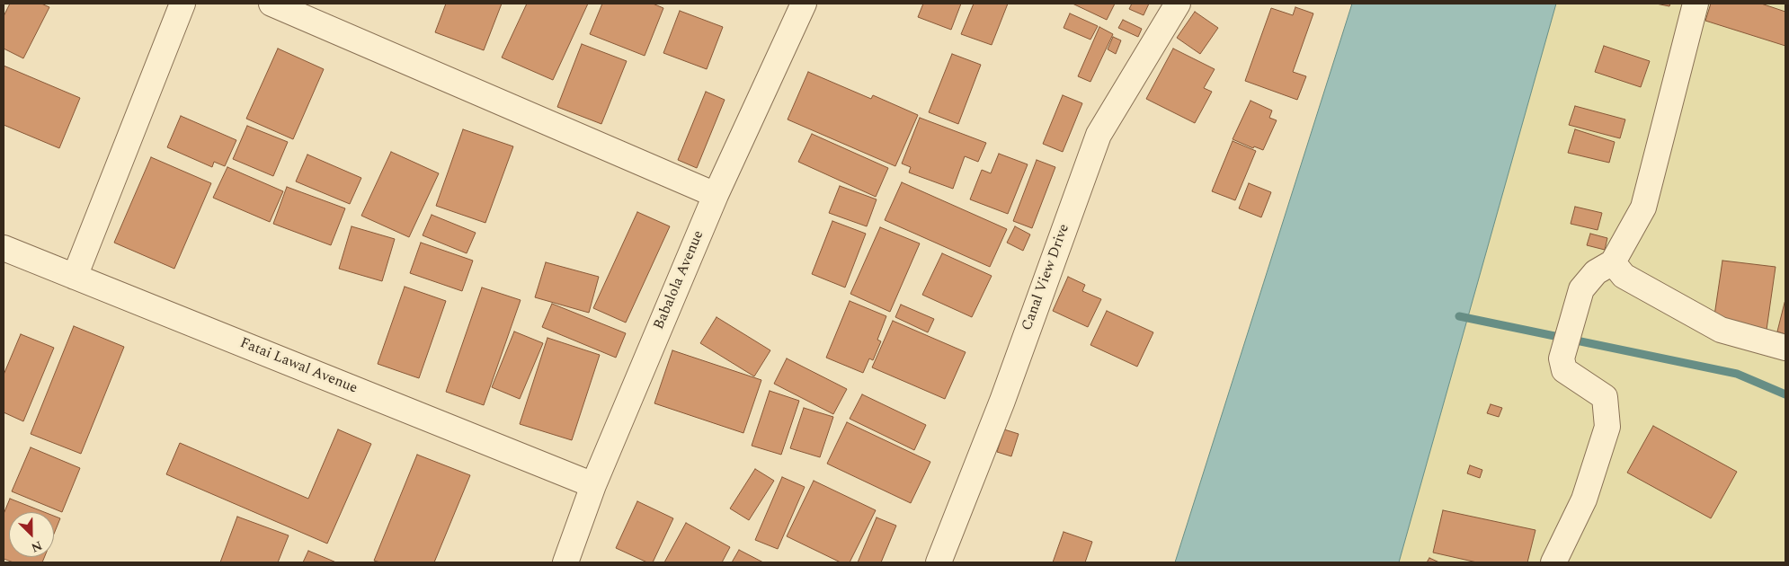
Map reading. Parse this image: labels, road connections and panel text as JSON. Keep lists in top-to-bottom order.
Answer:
{
  "streets": {
    "street": ["Canal View Drive", "Babalola Avenue", "Fatai Lawal Avenue"]
  },
  "crossings": [
    ["Babalola Avenue", "Fatai Lawal Avenue"]
  ],
  "north": "bottom right"
}
